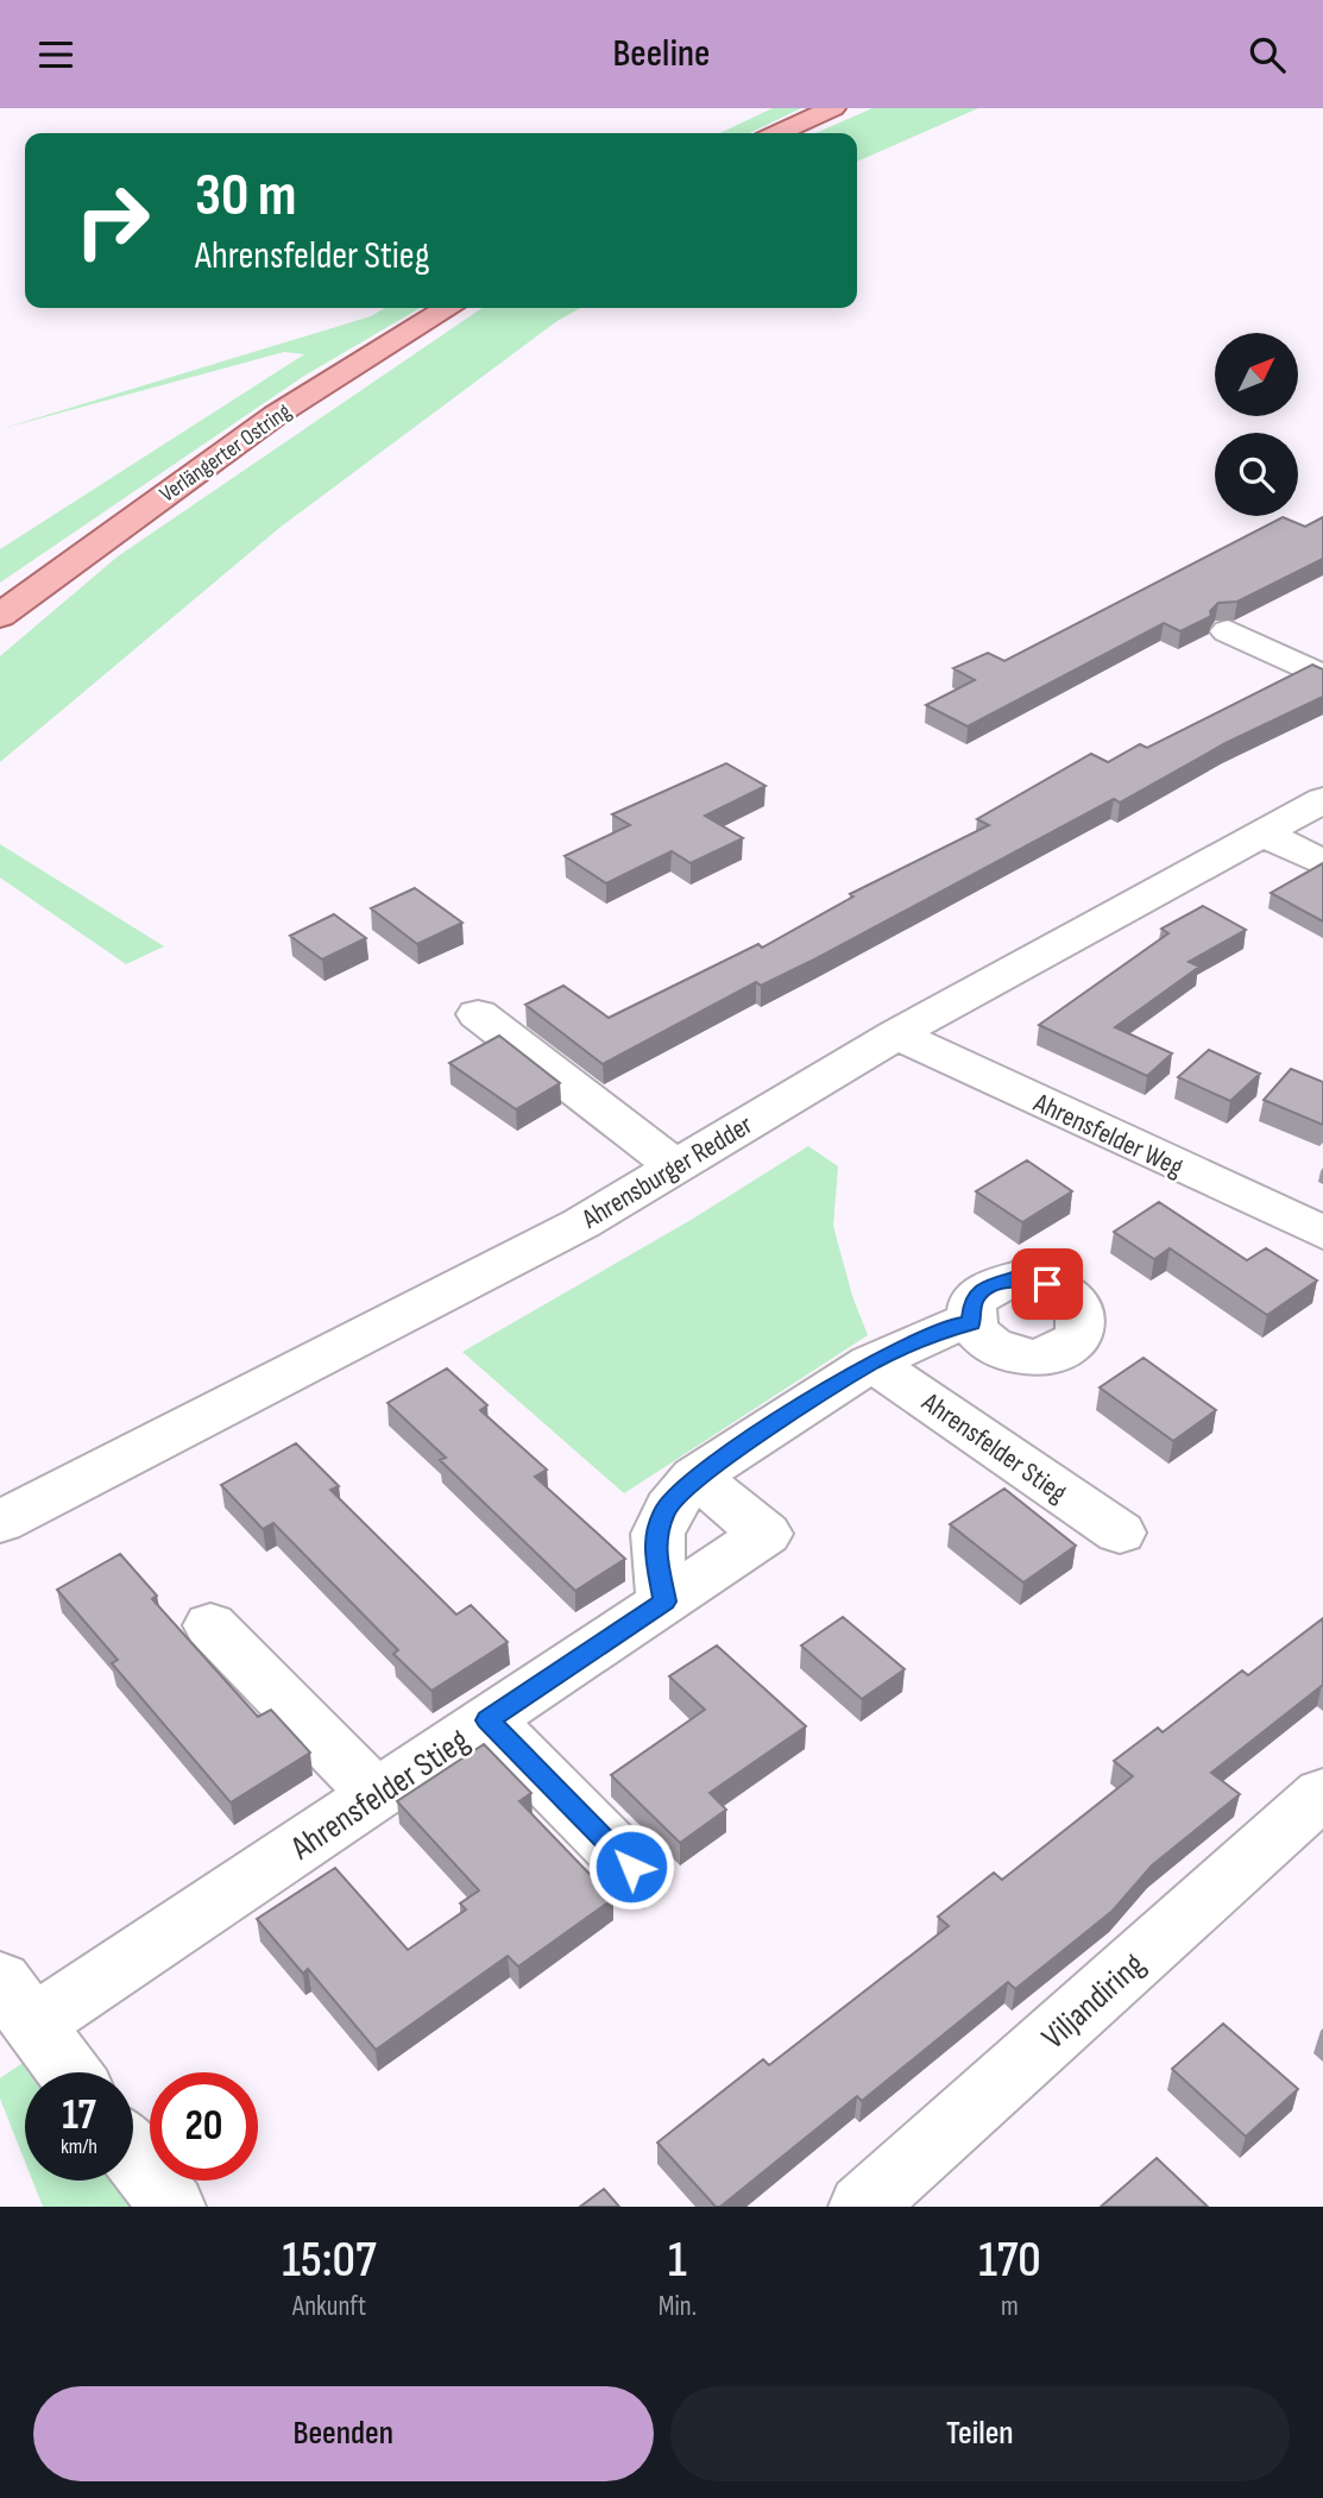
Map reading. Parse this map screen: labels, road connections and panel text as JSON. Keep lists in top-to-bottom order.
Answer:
{
  "streets": {
    "main road": ["Verlängerter Ostring"],
    "street": [
      "Ahrensfelder Weg",
      "Ahrensburger Redder",
      "Ahrensfelder Stieg",
      "Viljandiring"
    ]
  },
  "crossings": [
    ["Ahrensfelder Weg", "Ahrensburger Redder"]
  ],
  "north": "top right",
  "page": {
    "header": "Beeline",
    "turn": ["30 m", "Ahrensfelder Stieg"],
    "speed": "17 km/h",
    "limit": "20",
    "eta": [
      "15:07",
      "Ankunft",
      "1",
      "Min.",
      "170",
      "m"
    ],
    "buttons": ["Beenden", "Teilen"]
  }
}
